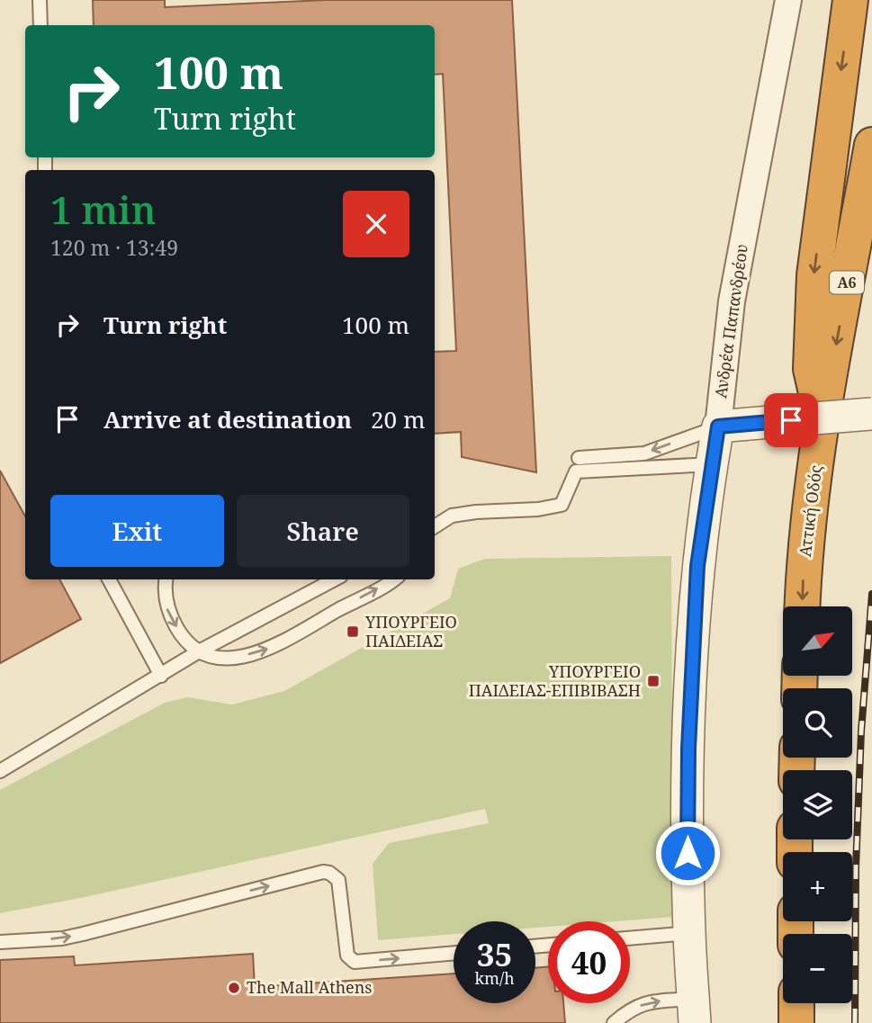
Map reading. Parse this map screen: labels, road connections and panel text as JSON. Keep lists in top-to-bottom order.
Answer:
{
  "streets": {
    "highway": ["Α6", "Αττική Οδός"],
    "street": ["Ανδρέα Παπανδρέου"]
  },
  "places": {
    "transit": ["ΥΠΟΥΡΓΕΙΟ ΠΑΙΔΕΙΑΣ", "ΥΠΟΥΡΓΕΙΟ ΠΑΙΔΕΙΑΣ-ΕΠΙΒΙΒΑΣΗ"],
    "other": ["The Mall Athens"]
  },
  "north": "top right",
  "page": {
    "turn": ["100 m", "Turn right"],
    "heading": ["1 min", "120 m · 13:49"],
    "list": [
      {
        "name": "Turn right",
        "value": "100 m"
      },
      {
        "name": "Arrive at destination",
        "value": "20 m"
      }
    ],
    "buttons": ["Exit", "Share"],
    "map_buttons": ["+", "−"],
    "speed": "35 km/h",
    "limit": "40"
  }
}
